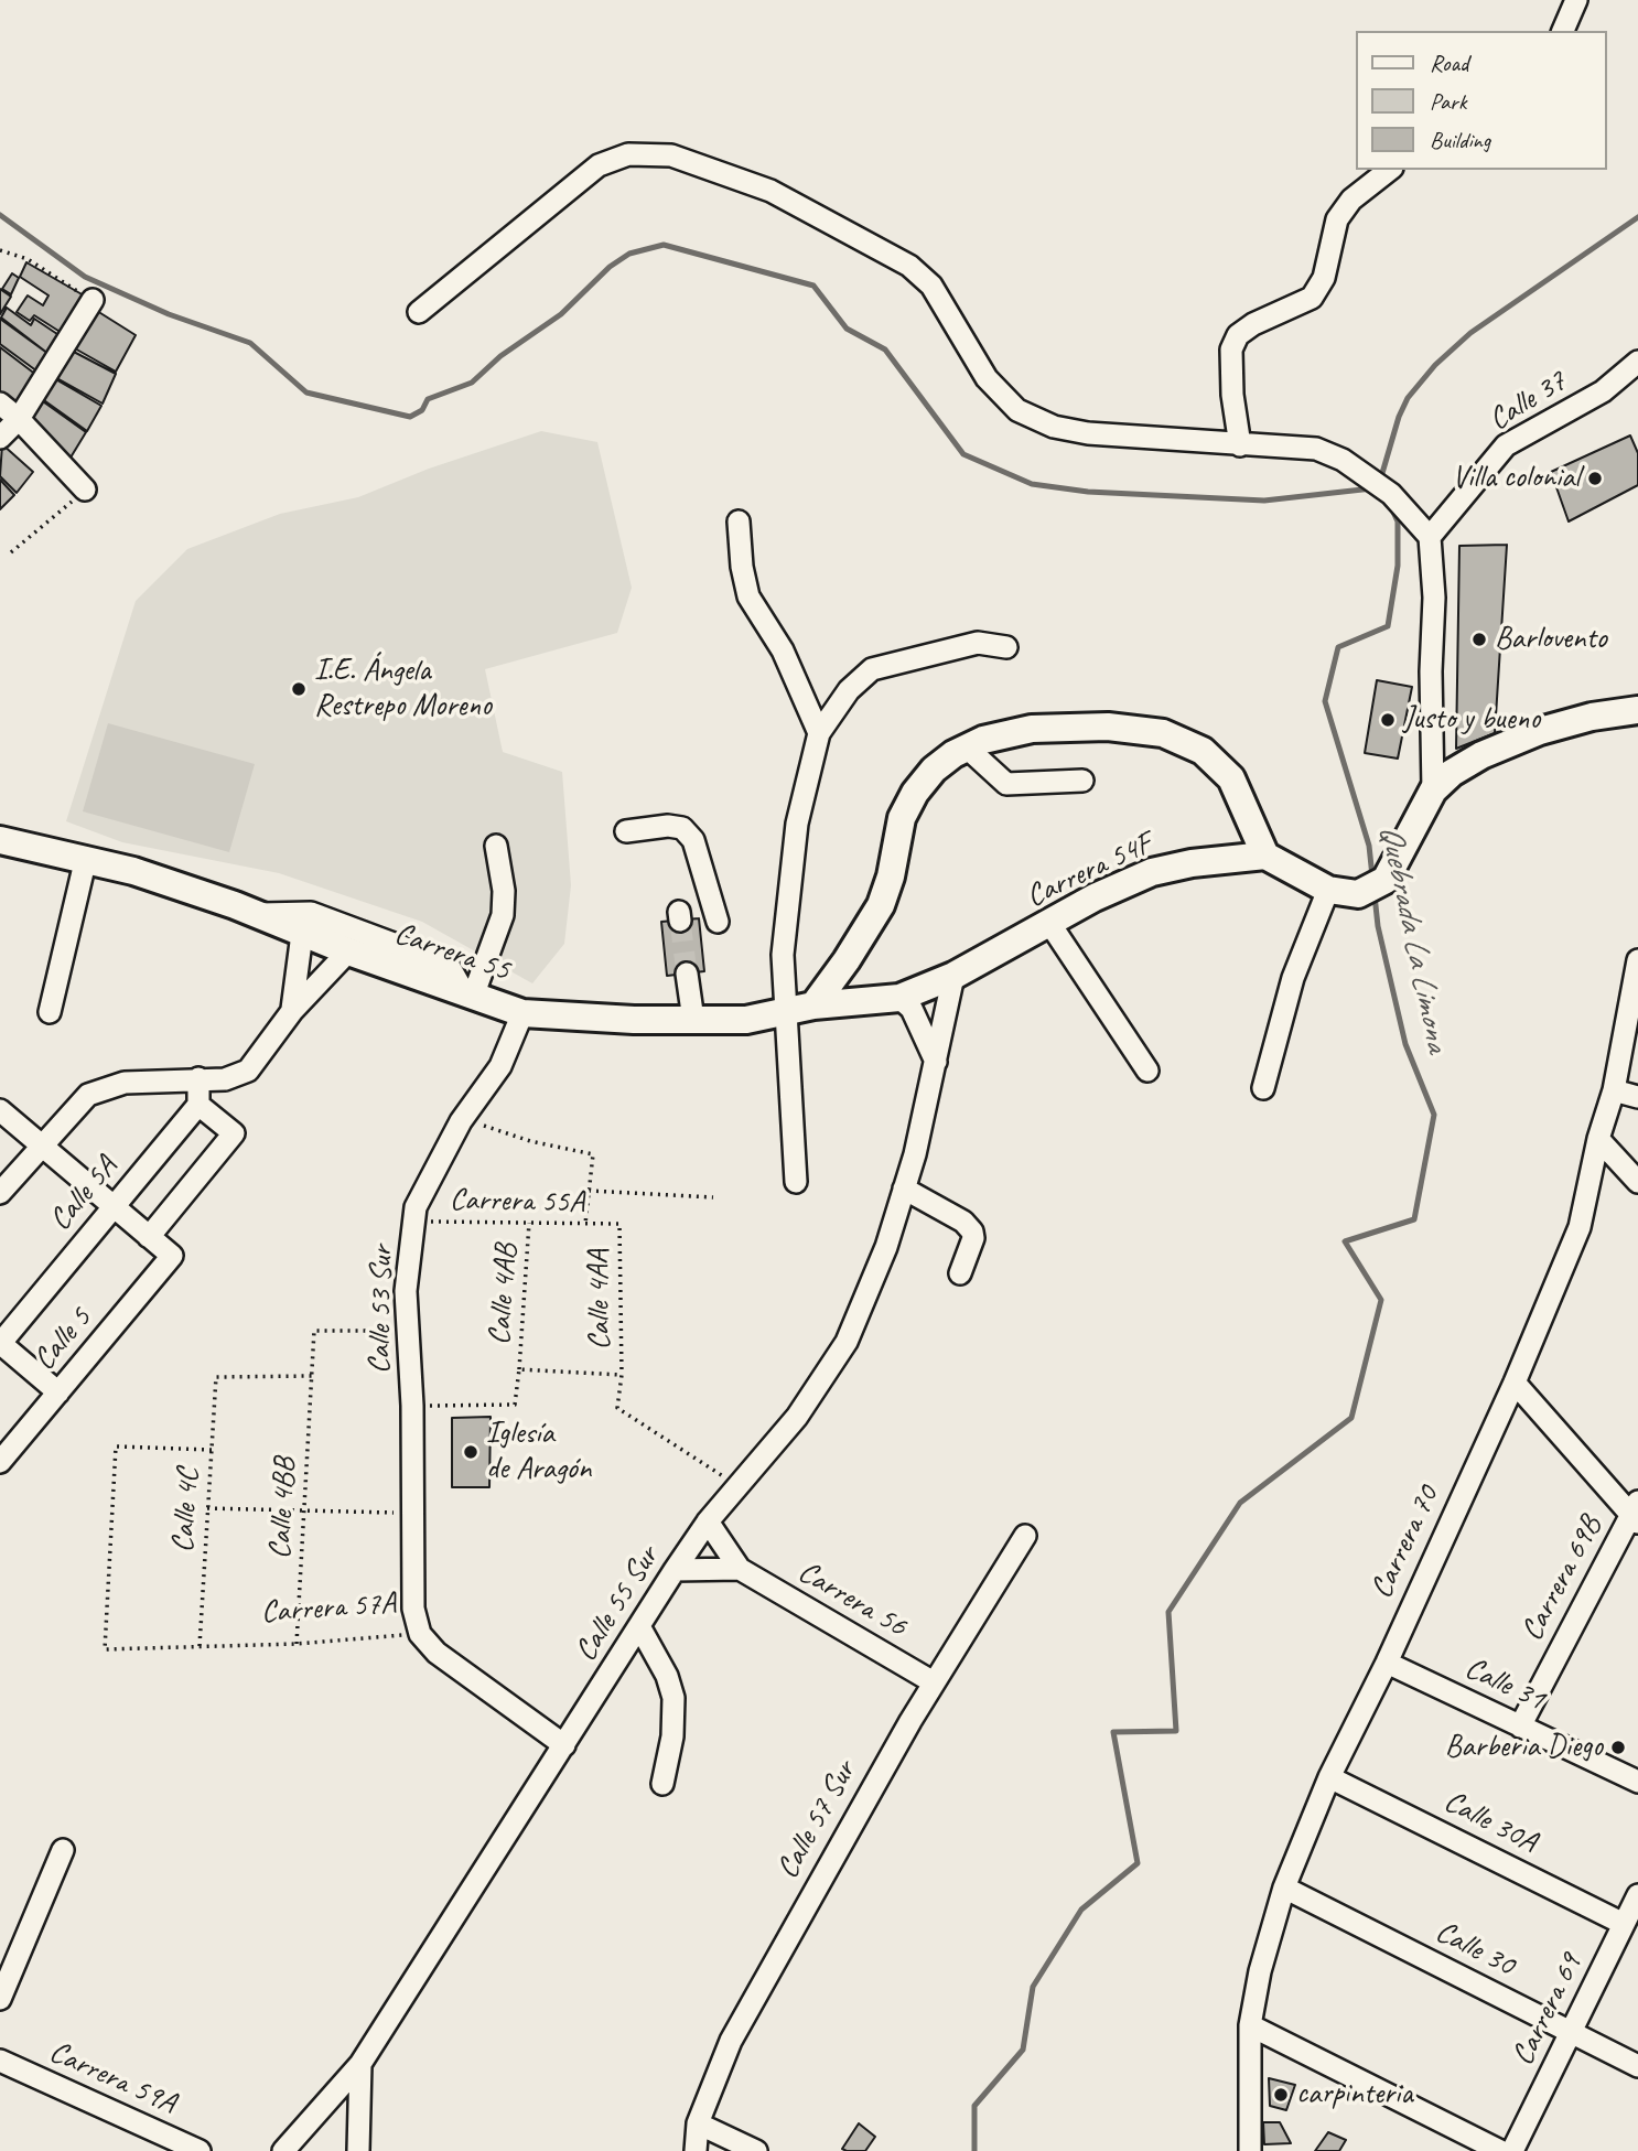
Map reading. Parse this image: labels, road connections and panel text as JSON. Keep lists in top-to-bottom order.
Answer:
{
  "streets": {
    "main road": ["Carrera 54F", "Carrera 55"],
    "street": [
      "Calle 37",
      "Calle 5A",
      "Calle 53 Sur",
      "Calle 5",
      "Carrera 70",
      "Carrera 69B",
      "Carrera 56",
      "Calle 55 Sur",
      "Carrera 57A",
      "Calle 31",
      "Calle 57 Sur",
      "Calle 30A",
      "Calle 30",
      "Carrera 69",
      "Carrera 59A"
    ],
    "path": [
      "Carrera 55A",
      "Calle 4AB",
      "Calle 4AA",
      "Calle 4BB",
      "Calle 4C"
    ]
  },
  "crossings": [
    ["Carrera 54F", "Carrera 55"],
    ["Carrera 54F", "Calle 55 Sur"],
    ["Carrera 55", "Calle 53 Sur"],
    ["Carrera 55A", "Calle 4AB"],
    ["Carrera 55A", "Calle 4AA"],
    ["Carrera 55A", "Calle 53 Sur"],
    ["Calle 4AB", "Calle 53 Sur"],
    ["Calle 4AA", "Calle 53 Sur"],
    ["Calle 4AA", "Calle 55 Sur"],
    ["Calle 53 Sur", "Calle 4BB"],
    ["Calle 53 Sur", "Carrera 57A"],
    ["Calle 4BB", "Calle 4C"],
    ["Calle 4BB", "Carrera 57A"],
    ["Calle 4C", "Carrera 57A"],
    ["Carrera 70", "Calle 31"],
    ["Carrera 70", "Calle 30A"],
    ["Carrera 70", "Calle 30"],
    ["Carrera 69B", "Calle 31"],
    ["Carrera 56", "Calle 55 Sur"],
    ["Carrera 56", "Calle 57 Sur"],
    ["Calle 55 Sur", "Carrera 57A"],
    ["Calle 30A", "Carrera 69"],
    ["Calle 30", "Carrera 69"]
  ],
  "water": ["Quebrada La Limona"],
  "places": [
    "Villa colonial",
    "Barlovento",
    "I.E. Ángela Restrepo Moreno",
    "Justo y bueno",
    "Iglesía de Aragón",
    "Barberia Diego",
    "carpinteria"
  ],
  "legend": ["Road", "Park", "Building"]
}
